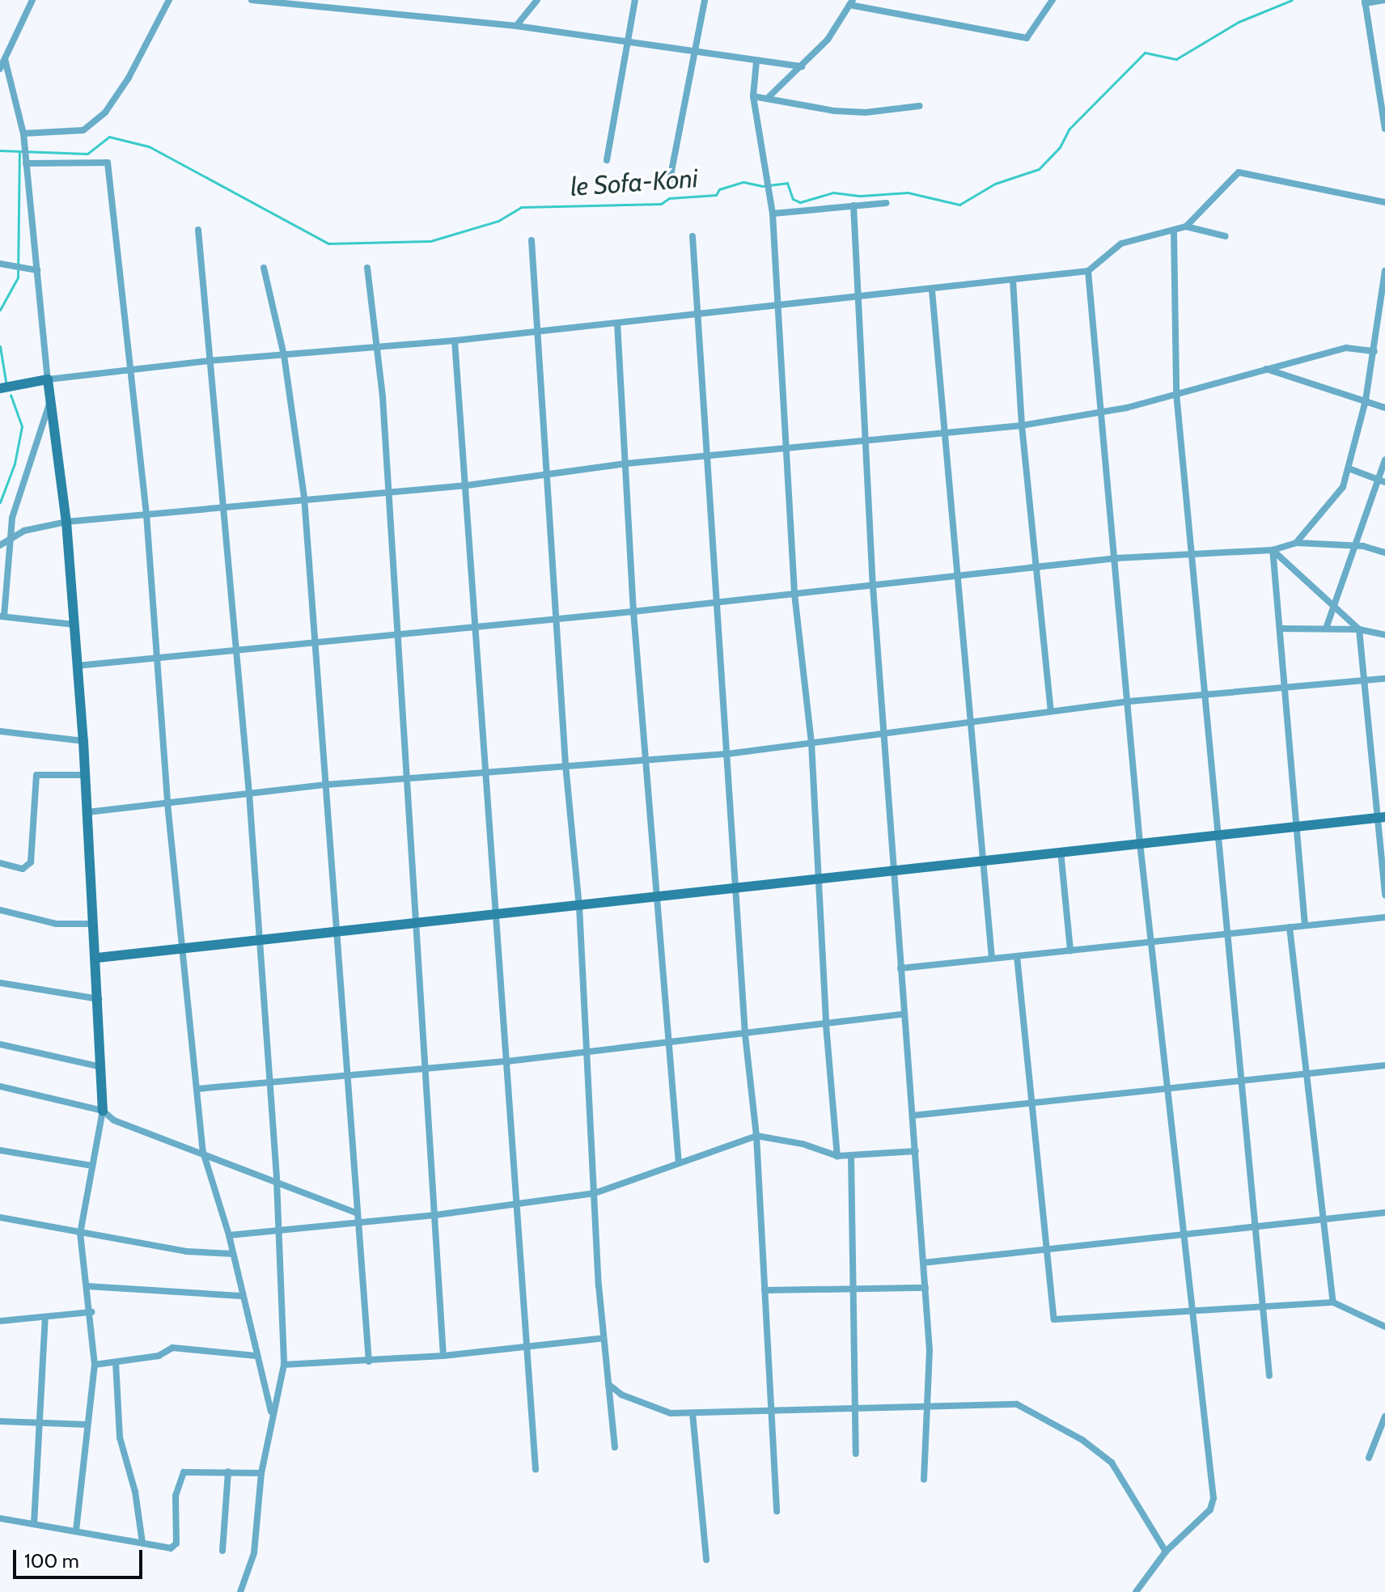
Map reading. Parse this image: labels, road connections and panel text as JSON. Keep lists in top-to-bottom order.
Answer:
{
  "water": ["le Sofa-Koni"],
  "scale_bar": "100 m"
}
